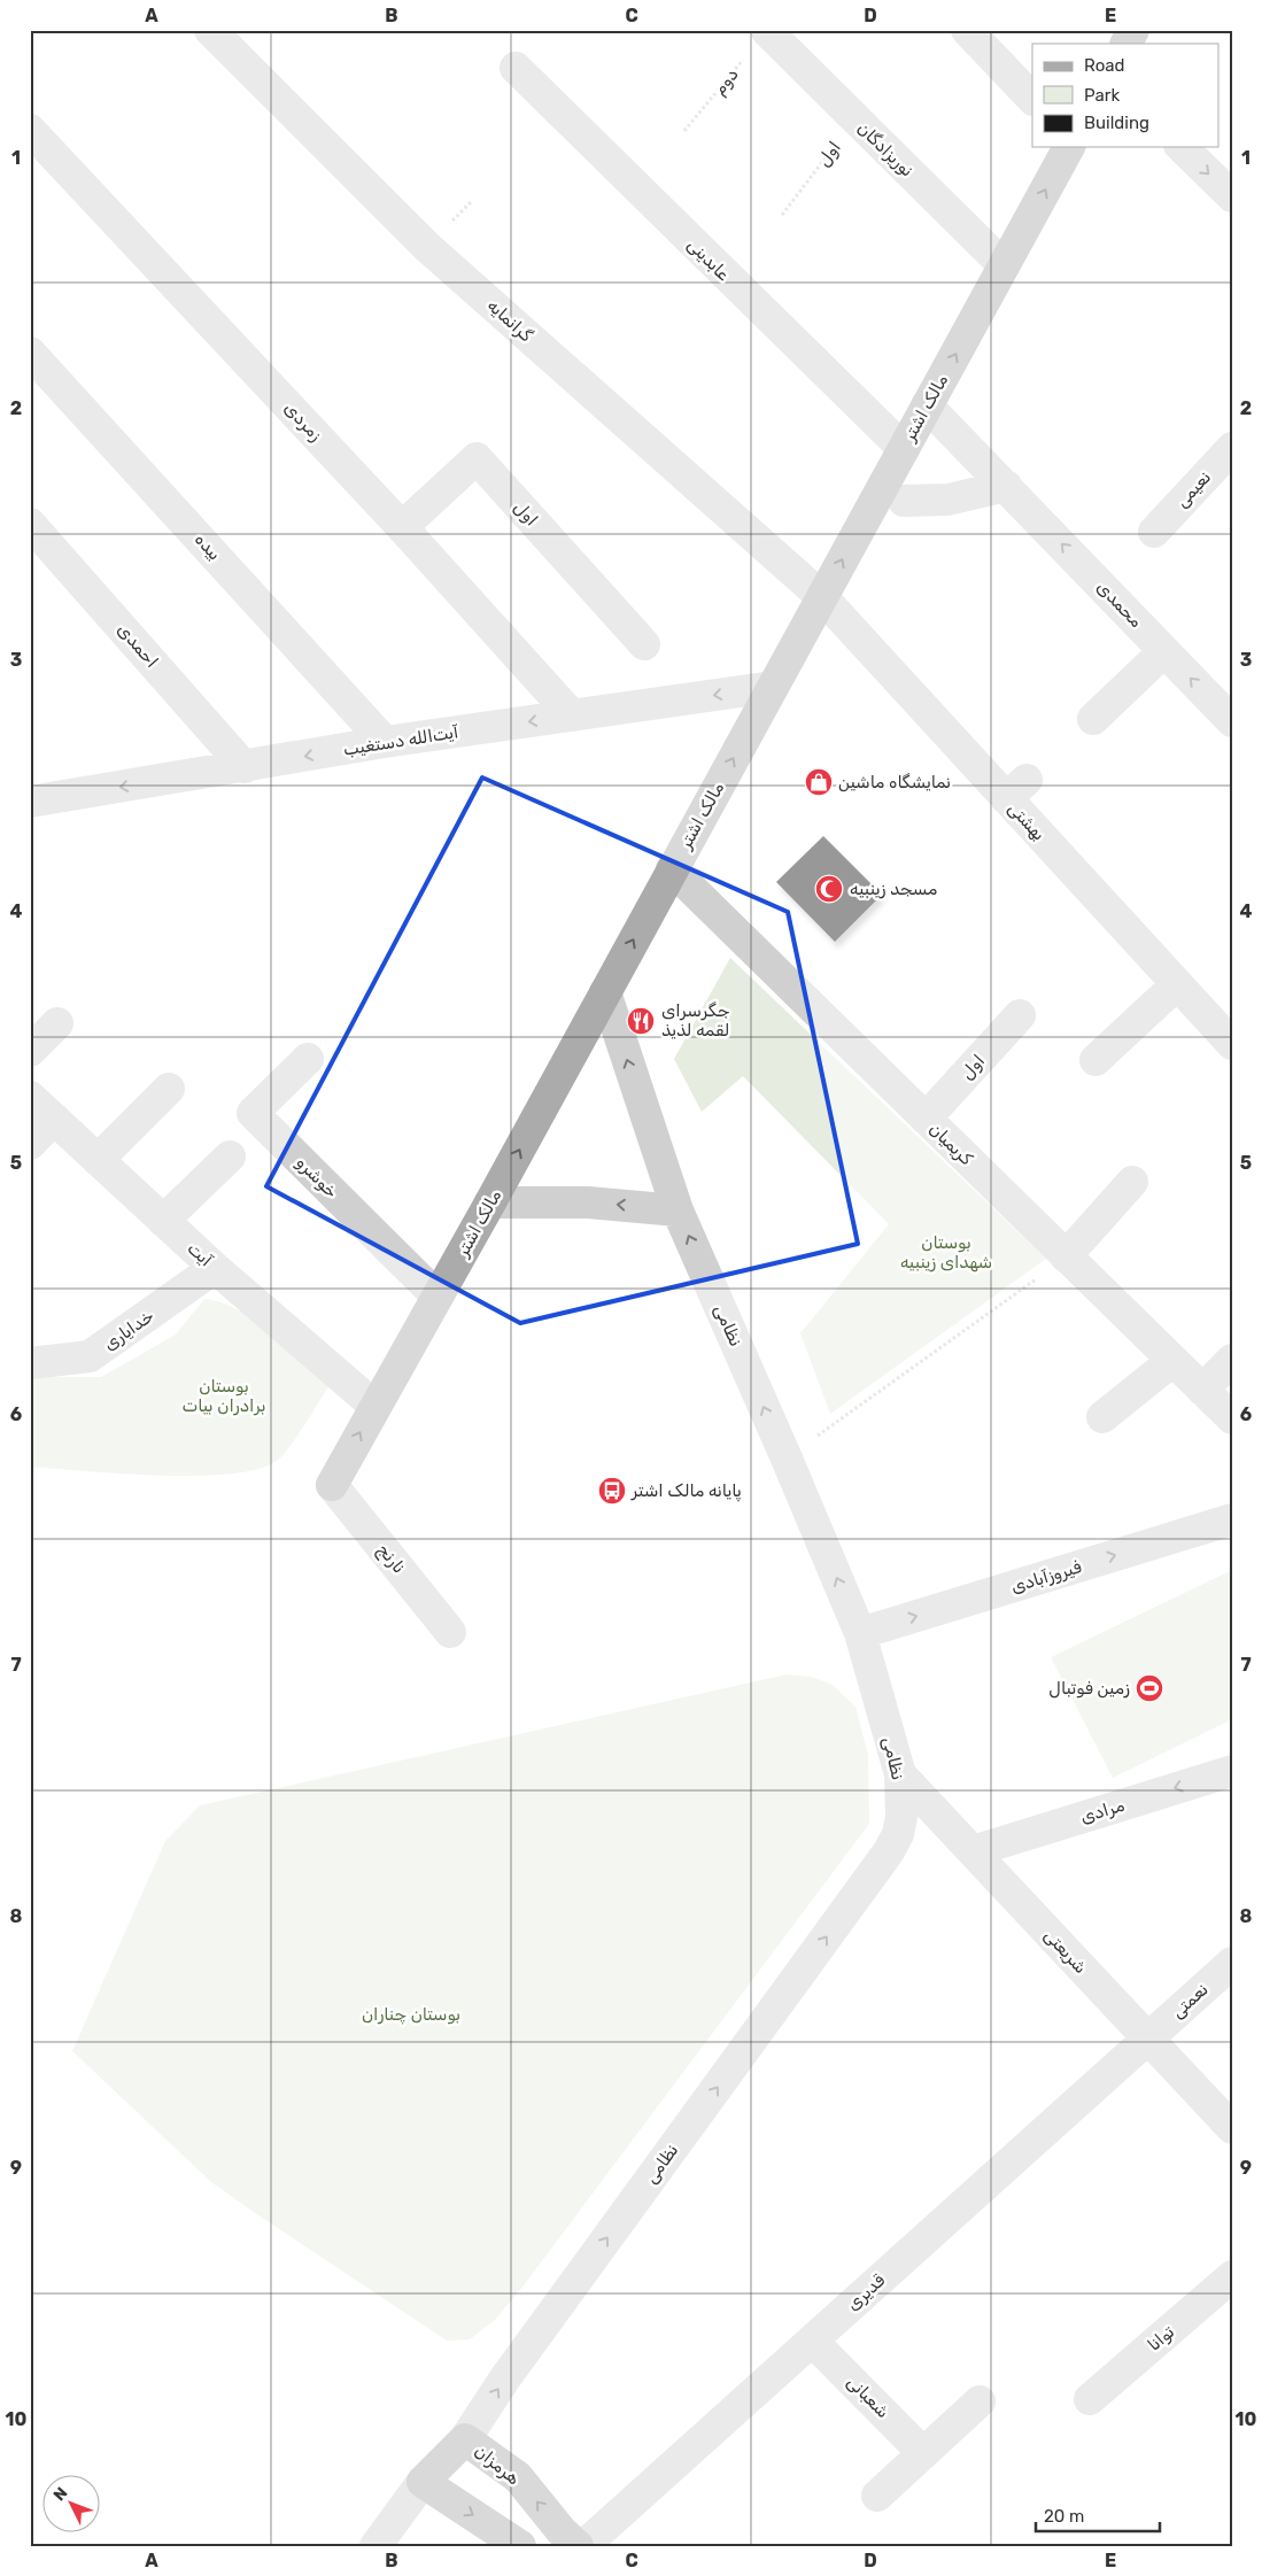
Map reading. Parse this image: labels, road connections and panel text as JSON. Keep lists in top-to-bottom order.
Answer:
{
  "streets": {
    "main road": ["مالک اشتر", "هرمزان"],
    "street": [
      "نوریزادگان",
      "اول",
      "عابدینی",
      "گرانمایه",
      "زمردی",
      "نعیمی",
      "بیده",
      "محمدی",
      "احمدی",
      "آیت‌الله دستغیب",
      "بهشتی",
      "کریمیان",
      "خوشرو",
      "آیت",
      "نظامی",
      "خدایاری",
      "نارنج",
      "فیروزآبادی",
      "مرادی",
      "شریعتی",
      "نعمتی",
      "قدیری",
      "توانا",
      "شعبانی"
    ],
    "path": ["دوم"]
  },
  "crossings": [
    ["دوم", "نوریزادگان"],
    ["نوریزادگان", "اول"],
    ["نوریزادگان", "مالک اشتر"],
    ["اول", "زمردی"],
    ["اول", "کریمیان"],
    ["عابدینی", "مالک اشتر"],
    ["گرانمایه", "مالک اشتر"],
    ["گرانمایه", "بهشتی"],
    ["مالک اشتر", "محمدی"],
    ["مالک اشتر", "آیت‌الله دستغیب"],
    ["مالک اشتر", "بهشتی"],
    ["مالک اشتر", "کریمیان"],
    ["مالک اشتر", "خوشرو"],
    ["مالک اشتر", "آیت"],
    ["مالک اشتر", "نظامی"],
    ["مالک اشتر", "نارنج"],
    ["زمردی", "آیت‌الله دستغیب"],
    ["بیده", "آیت‌الله دستغیب"],
    ["احمدی", "آیت‌الله دستغیب"],
    ["آیت", "خدایاری"],
    ["نظامی", "فیروزآبادی"],
    ["نظامی", "شریعتی"],
    ["نظامی", "هرمزان"],
    ["مرادی", "شریعتی"],
    ["شریعتی", "نعمتی"],
    ["شریعتی", "قدیری"],
    ["نعمتی", "قدیری"],
    ["قدیری", "شعبانی"]
  ],
  "one_way": [
    "مالک اشتر",
    "محمدی",
    "آیت‌الله دستغیب",
    "نظامی",
    "فیروزآبادی",
    "مرادی"
  ],
  "parks": ["بوستان شهدای زینبیه", "بوستان برادران بیات", "بوستان چناران"],
  "places": {
    "shop": ["نمایشگاه ماشین"],
    "mosque": ["مسجد زینبیه"],
    "restaurant": ["جگرسرای لقمه لذیذ"],
    "bus stop": ["پایانه مالک اشتر"],
    "sports": ["زمین فوتبال"]
  },
  "legend": ["Road", "Park", "Building"],
  "scale_bar": "20 m",
  "north": "top left",
  "grid": {
    "columns": [
      "A",
      "B",
      "C",
      "D",
      "E"
    ],
    "rows": [
      "1",
      "2",
      "3",
      "4",
      "5",
      "6",
      "7",
      "8",
      "9",
      "10"
    ]
  }
}
